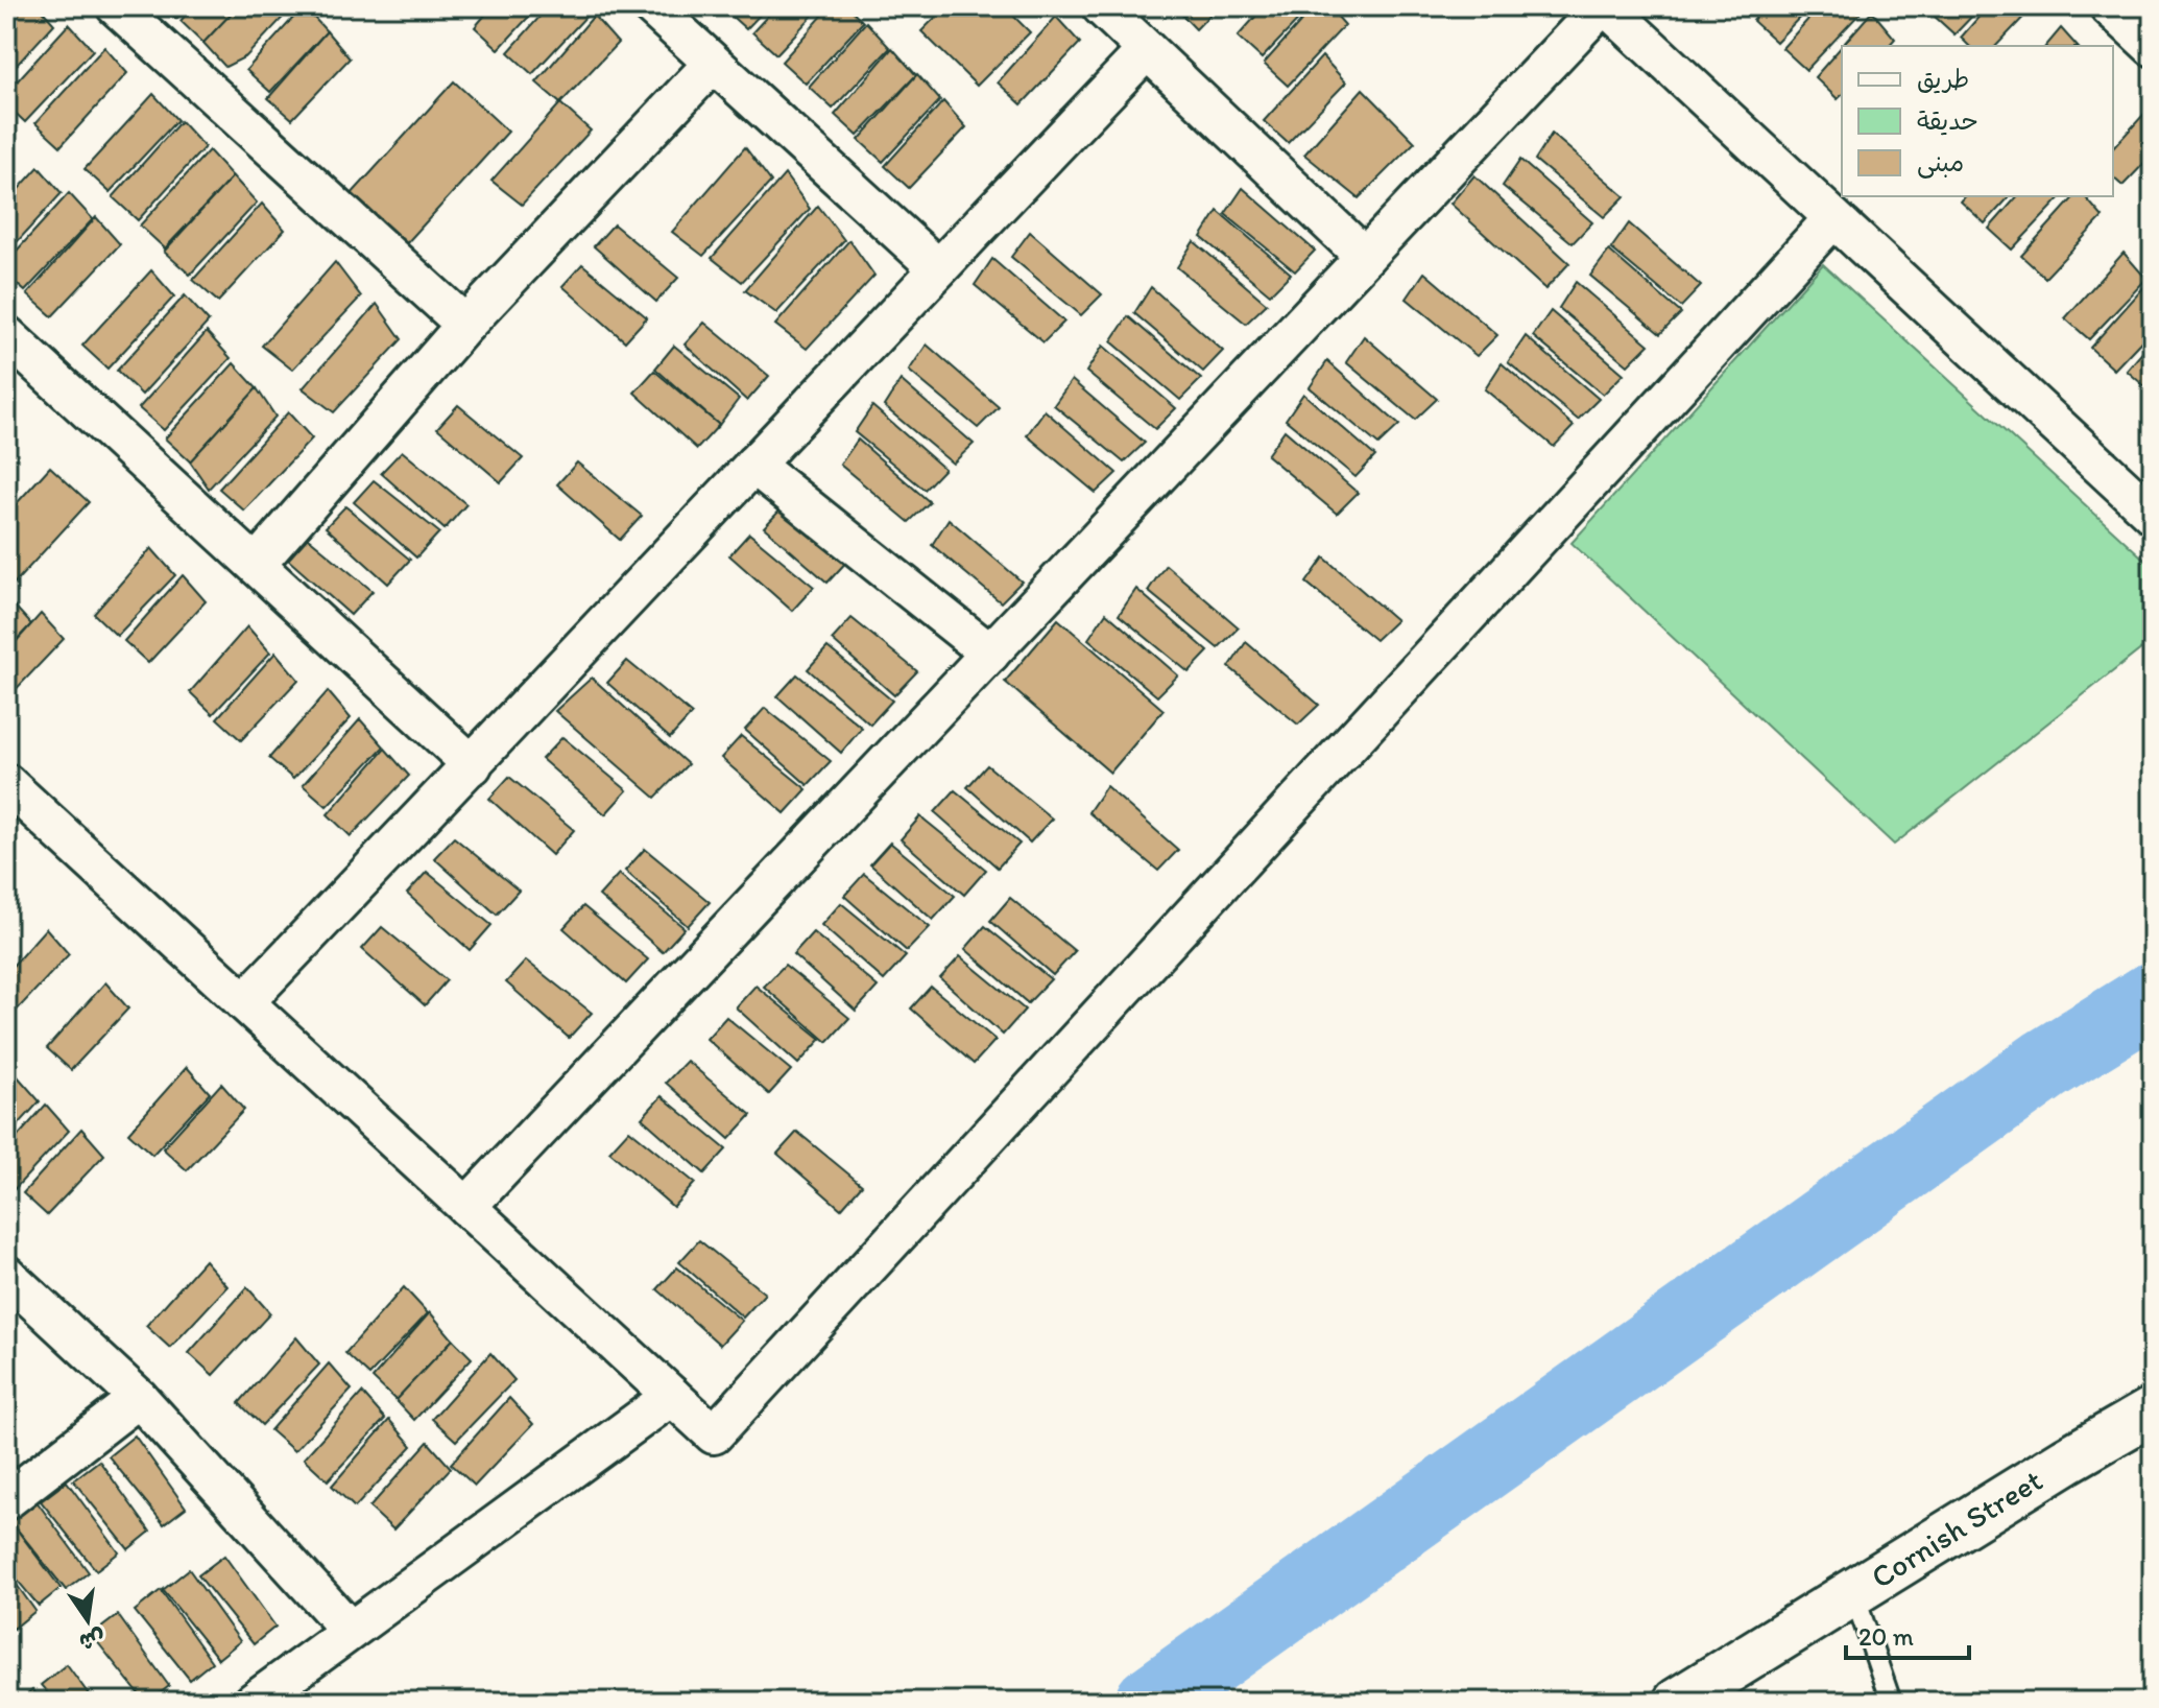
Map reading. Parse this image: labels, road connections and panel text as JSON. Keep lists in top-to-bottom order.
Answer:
{
  "streets": {
    "main road": ["Cornish Street"]
  },
  "legend": ["طريق", "حديقة", "مبنى"],
  "scale_bar": "20 m",
  "north": "bottom"
}
